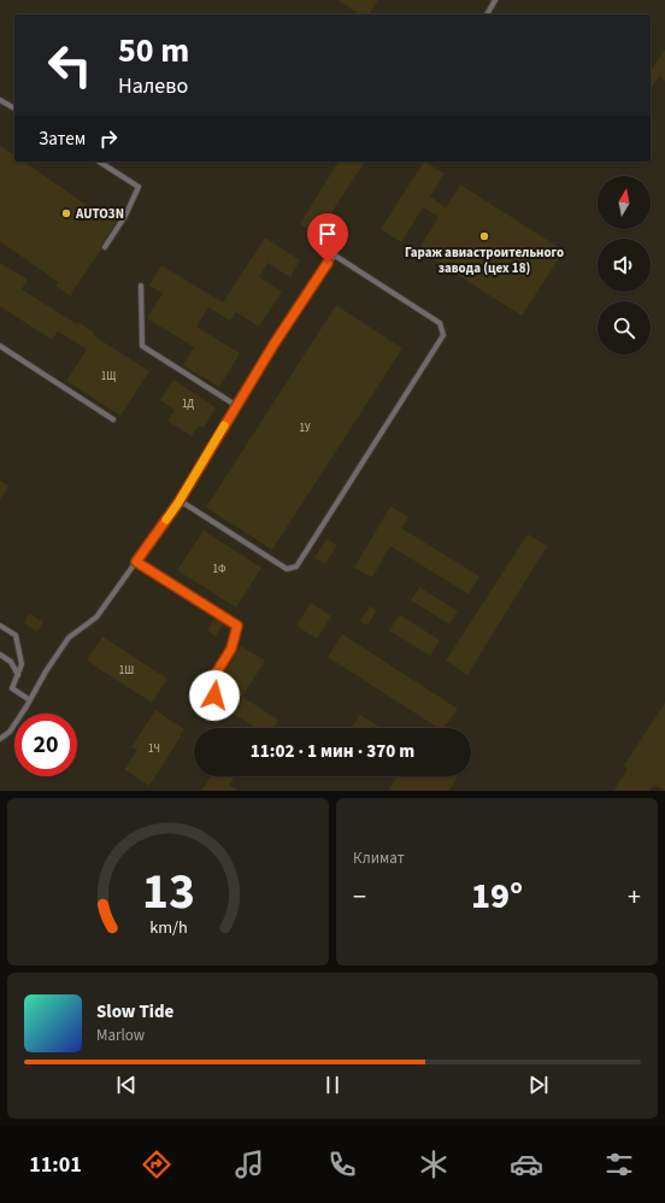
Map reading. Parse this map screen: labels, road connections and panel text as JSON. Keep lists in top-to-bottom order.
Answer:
{
  "places": ["AUTO3N", "Гараж авиастроительного завода (цех 18)"],
  "house_numbers": [
    "1Щ",
    "1Д",
    "1У",
    "1Ф",
    "1Ш",
    "1Ч"
  ],
  "north": "top",
  "page": {
    "turn": ["50 m", "Налево"],
    "then": "Затем",
    "limit": "20",
    "trip": "11:02 · 1 мин · 370 m",
    "tile": "Климат",
    "heat": ["−", "19°", "+"],
    "song": ["Slow Tide", "Marlow"],
    "tabs": "11:01",
    "gauge": ["13", "km/h"]
  }
}
